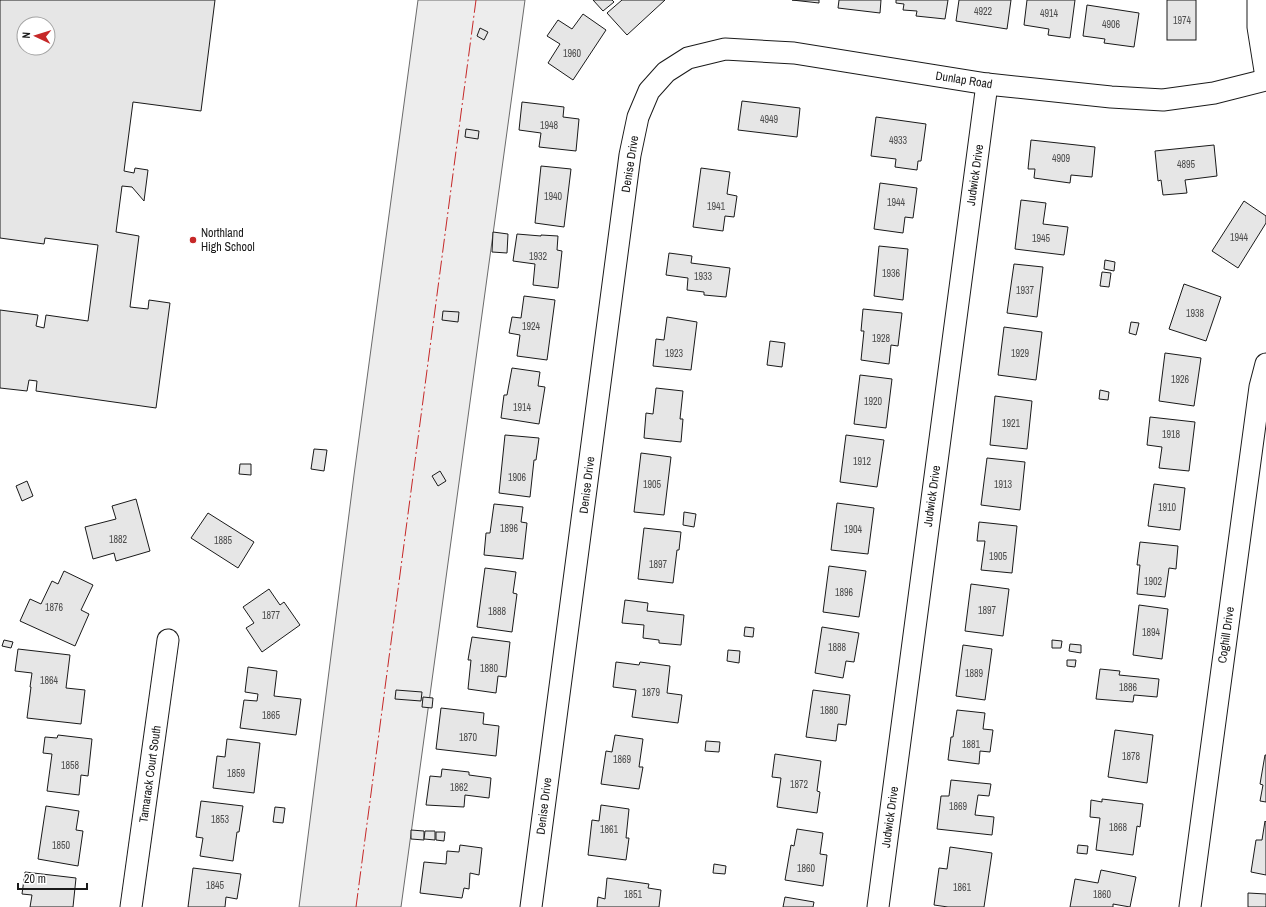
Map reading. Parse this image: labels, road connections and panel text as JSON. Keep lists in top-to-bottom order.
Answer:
{
  "streets": {
    "street": [
      "Dunlap Road",
      "Denise Drive",
      "Judwick Drive",
      "Coghill Drive",
      "Tamarack Court South"
    ]
  },
  "crossings": [
    ["Dunlap Road", "Denise Drive"],
    ["Dunlap Road", "Judwick Drive"]
  ],
  "places": ["Northland High School"],
  "house_numbers": [
    "4922",
    "4914",
    "1974",
    "4906",
    "1960",
    "4949",
    "1948",
    "4933",
    "4909",
    "4895",
    "1940",
    "1944",
    "1941",
    "1944",
    "1945",
    "1932",
    "1936",
    "1933",
    "1937",
    "1938",
    "1924",
    "1928",
    "1923",
    "1929",
    "1926",
    "1920",
    "1914",
    "1921",
    "1918",
    "1912",
    "1906",
    "1905",
    "1913",
    "1910",
    "1896",
    "1904",
    "1882",
    "1885",
    "1905",
    "1897",
    "1902",
    "1896",
    "1876",
    "1897",
    "1888",
    "1877",
    "1894",
    "1888",
    "1880",
    "1889",
    "1864",
    "1886",
    "1879",
    "1880",
    "1865",
    "1870",
    "1881",
    "1878",
    "1869",
    "1858",
    "1859",
    "1872",
    "1862",
    "1869",
    "1853",
    "1868",
    "1861",
    "1850",
    "1860",
    "1845",
    "1861",
    "1851",
    "1860"
  ],
  "scale_bar": "20 m",
  "north": "left"
}
